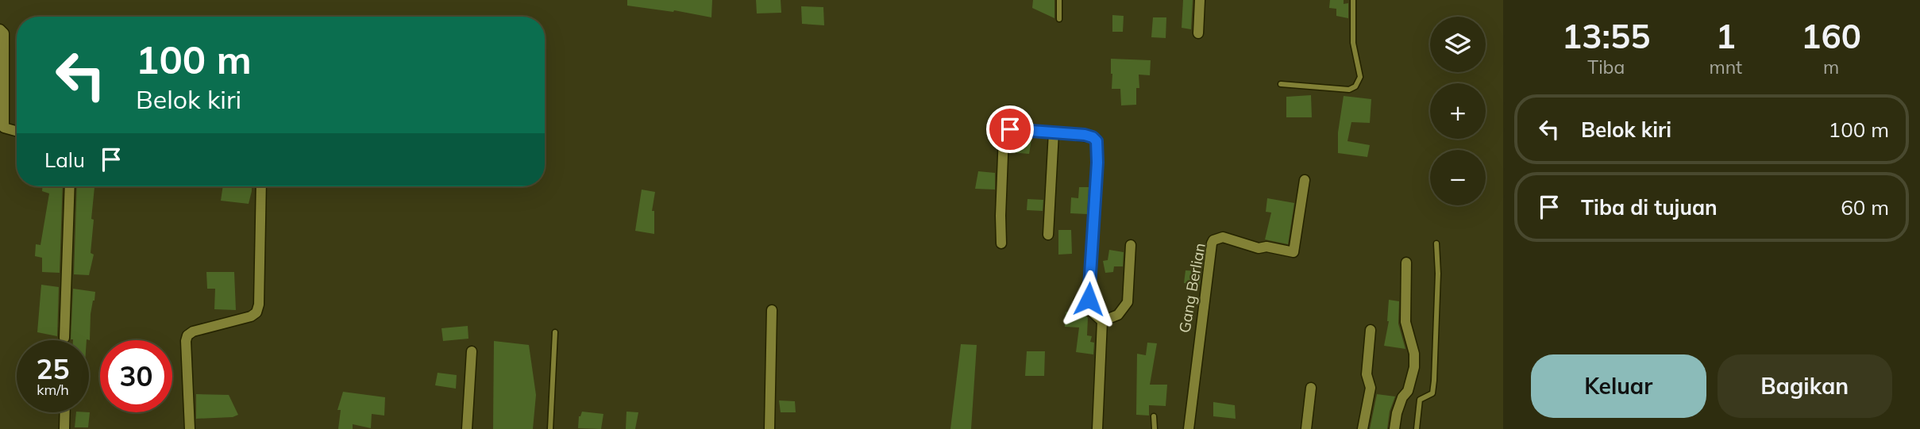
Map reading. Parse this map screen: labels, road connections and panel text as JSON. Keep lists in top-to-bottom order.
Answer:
{
  "streets": {
    "street": ["Gang Berlian"]
  },
  "page": {
    "eta": [
      "13:55",
      "Tiba",
      "1",
      "mnt",
      "160",
      "m"
    ],
    "map_buttons": ["+", "−"],
    "turn": ["100 m", "Belok kiri"],
    "list": [
      {
        "name": "Belok kiri",
        "value": "100 m"
      },
      {
        "name": "Tiba di tujuan",
        "value": "60 m"
      }
    ],
    "then": "Lalu",
    "speed": "25 km/h",
    "limit": "30",
    "buttons": ["Keluar", "Bagikan"]
  }
}
